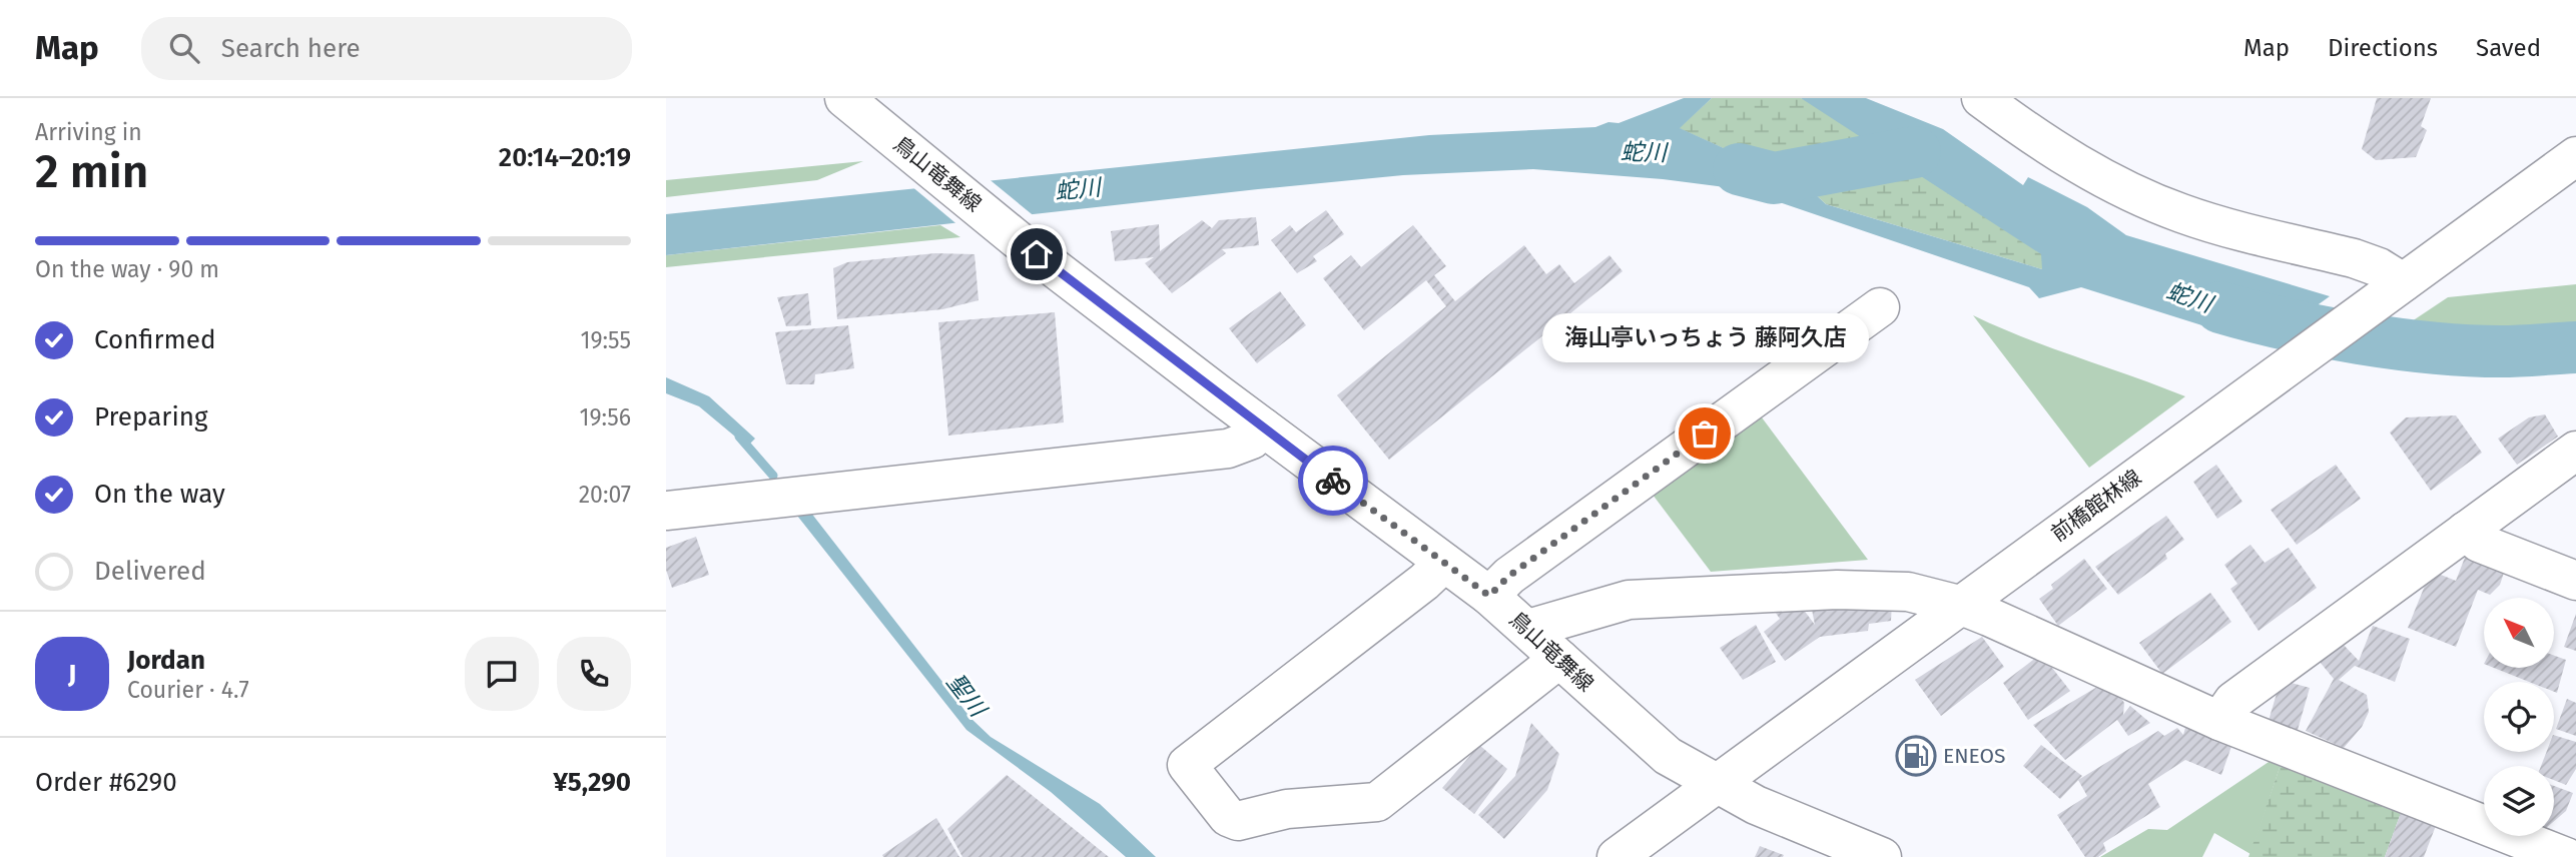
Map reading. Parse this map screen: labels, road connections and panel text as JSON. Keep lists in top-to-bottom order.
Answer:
{
  "streets": {
    "main road": ["鳥山竜舞線", "前橋館林線"]
  },
  "crossings": [
    ["鳥山竜舞線", "前橋館林線"]
  ],
  "water": ["蛇川", "聖川"],
  "places": {
    "other": ["海山亭いっちょう 藤阿久店"],
    "fuel station": ["ENEOS"]
  },
  "north": "top left",
  "page": {
    "header": "Map",
    "search": "Search here",
    "nav": ["Map", "Directions", "Saved"],
    "heading": ["2 min", "Arriving in", "20:14–20:19"],
    "panel": [
      "Jordan",
      "Courier · 4.7",
      "Order #6290",
      "¥5,290"
    ],
    "bar": "On the way · 90 m",
    "list": [
      ["Confirmed", "19:55"],
      ["Preparing", "19:56"],
      ["On the way", "20:07"],
      "Delivered"
    ],
    "bubble": "海山亭いっちょう 藤阿久店",
    "round": "J"
  }
}
